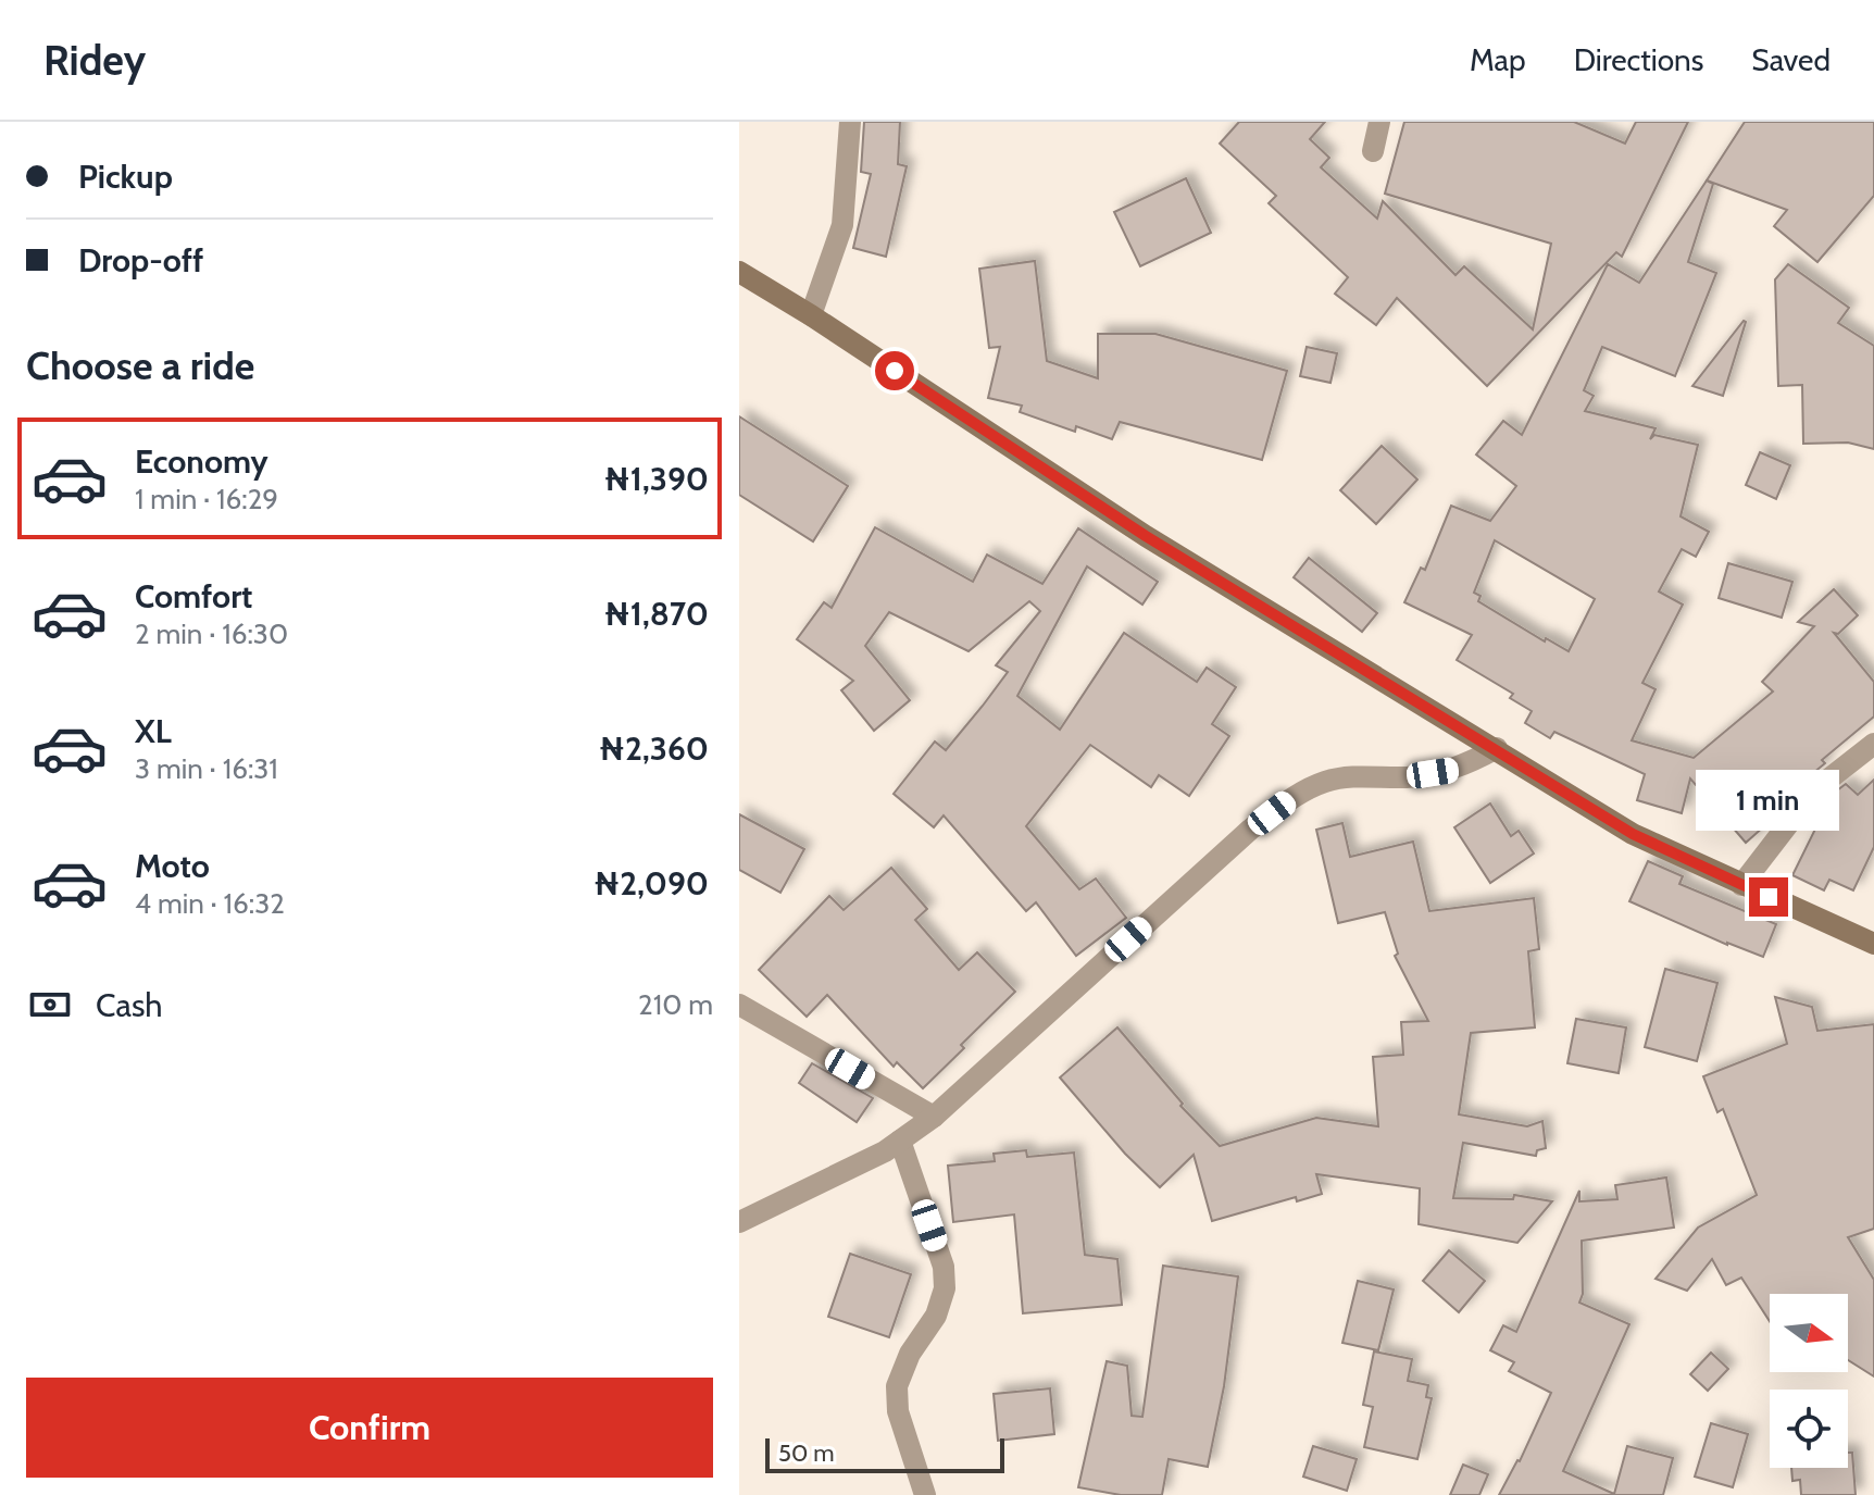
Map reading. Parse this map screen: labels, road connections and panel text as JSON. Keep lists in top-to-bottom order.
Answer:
{
  "scale_bar": "50 m",
  "north": "right",
  "page": {
    "header": "Ridey",
    "nav": ["Map", "Directions", "Saved"],
    "banner": ["Pickup", "Drop-off"],
    "heading": "Choose a ride",
    "list": [
      {
        "name": "Economy",
        "note": "1 min · 16:29",
        "value": "₦1,390"
      },
      {
        "name": "Comfort",
        "note": "2 min · 16:30",
        "value": "₦1,870"
      },
      {
        "name": "XL",
        "note": "3 min · 16:31",
        "value": "₦2,360"
      },
      {
        "name": "Moto",
        "note": "4 min · 16:32",
        "value": "₦2,090"
      }
    ],
    "bubble": "1 min",
    "pay": ["Cash", "210 m"],
    "buttons": "Confirm",
    "scale": "50 m"
  }
}
